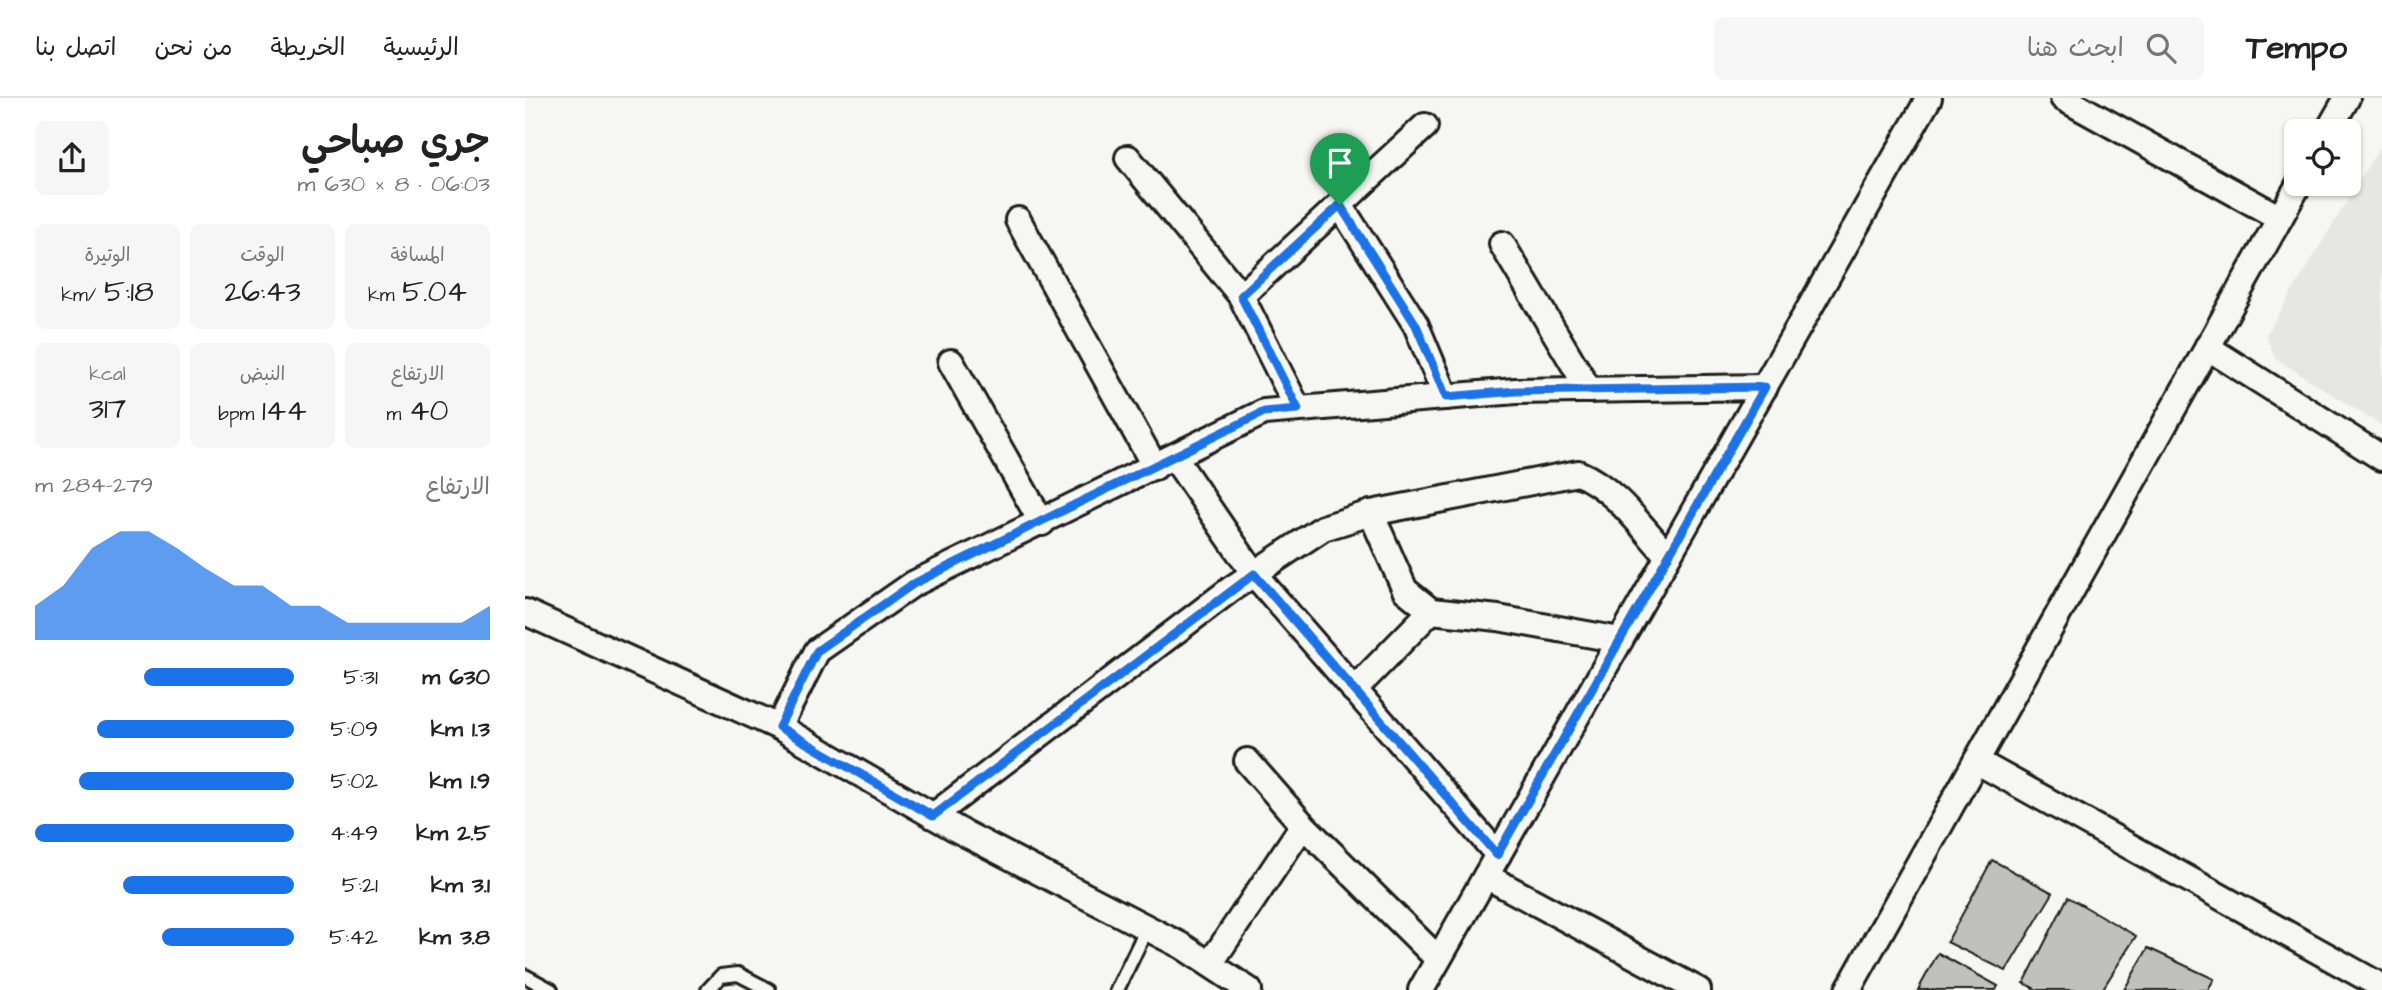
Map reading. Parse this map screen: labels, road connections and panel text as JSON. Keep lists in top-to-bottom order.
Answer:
{
  "page": {
    "header": "Tempo",
    "search": "ابحث هنا",
    "nav": [
      "الرئيسية",
      "الخريطة",
      "من نحن",
      "اتصل بنا"
    ],
    "heading": ["جري صباحي", "06:03 · 8 × 630 m"],
    "stats": [
      ["المسافة", "5.04 km"],
      ["الوقت", "26:43"],
      ["الوتيرة", "5:18 /km"],
      ["الارتفاع", "40 m"],
      ["النبض", "144 bpm"],
      ["kcal", "317"]
    ],
    "chart": ["الارتفاع", "279–284 m"],
    "list": [
      {
        "name": "630 m",
        "note": "5:31"
      },
      {
        "name": "1.3 km",
        "note": "5:09"
      },
      {
        "name": "1.9 km",
        "note": "5:02"
      },
      {
        "name": "2.5 km",
        "note": "4:49"
      },
      {
        "name": "3.1 km",
        "note": "5:21"
      },
      {
        "name": "3.8 km",
        "note": "5:42"
      }
    ]
  }
}
